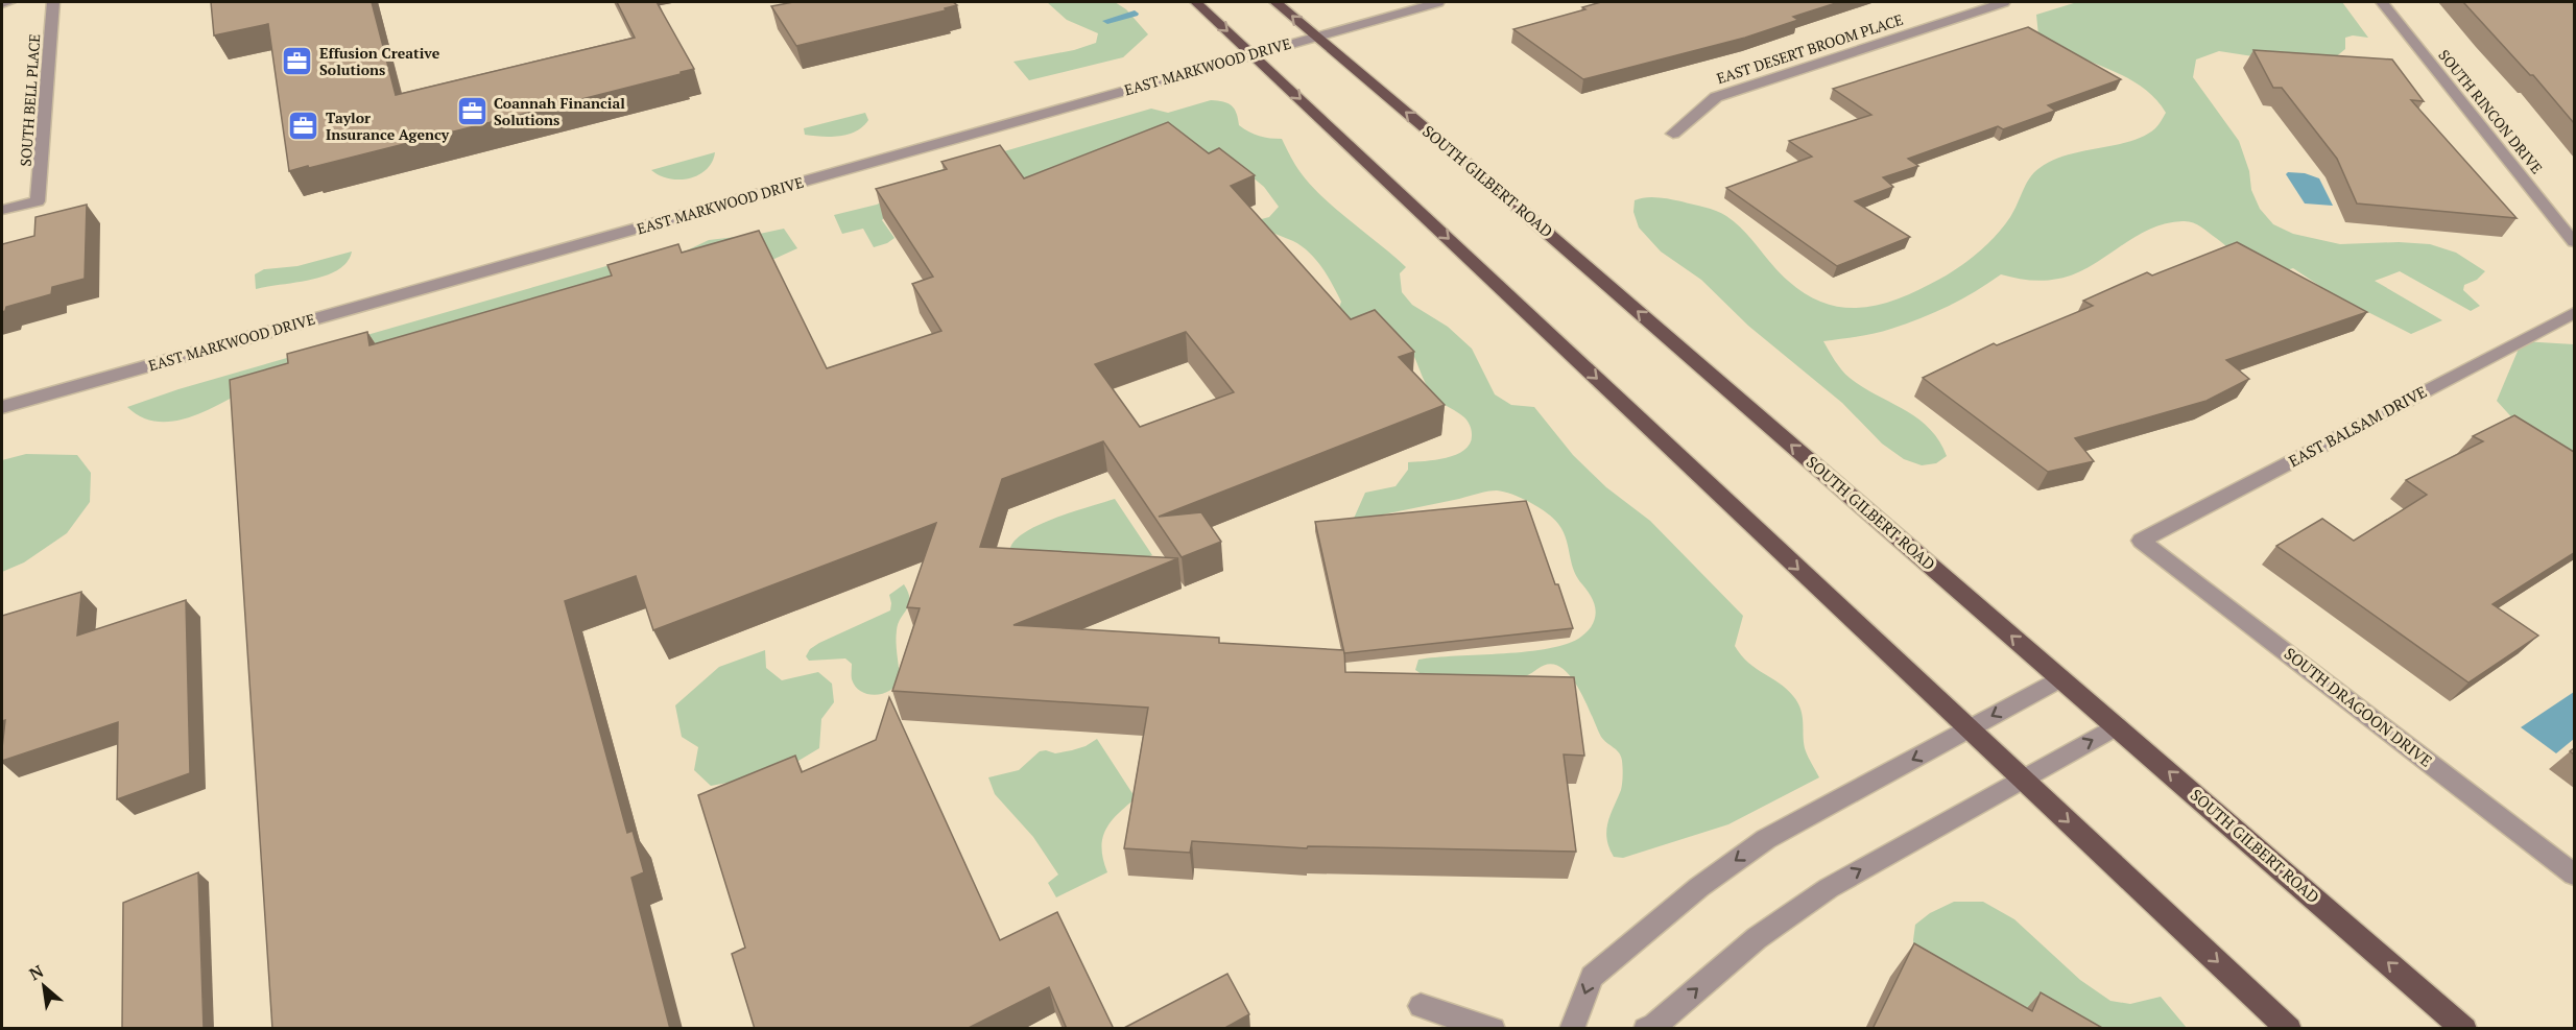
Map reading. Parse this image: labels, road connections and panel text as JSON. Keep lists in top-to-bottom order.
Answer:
{
  "streets": {
    "main road": ["SOUTH GILBERT ROAD"],
    "street": [
      "EAST DESERT BROOM PLACE",
      "EAST MARKWOOD DRIVE",
      "SOUTH BELL PLACE",
      "SOUTH RINCON DRIVE",
      "EAST BALSAM DRIVE",
      "SOUTH DRAGOON DRIVE"
    ]
  },
  "crossings": [
    ["EAST MARKWOOD DRIVE", "SOUTH GILBERT ROAD"],
    ["EAST BALSAM DRIVE", "SOUTH DRAGOON DRIVE"]
  ],
  "places": {
    "office": ["Effusion Creative Solutions", "Coannah Financial Solutions", "Taylor Insurance Agency"]
  },
  "north": "top left"
}
